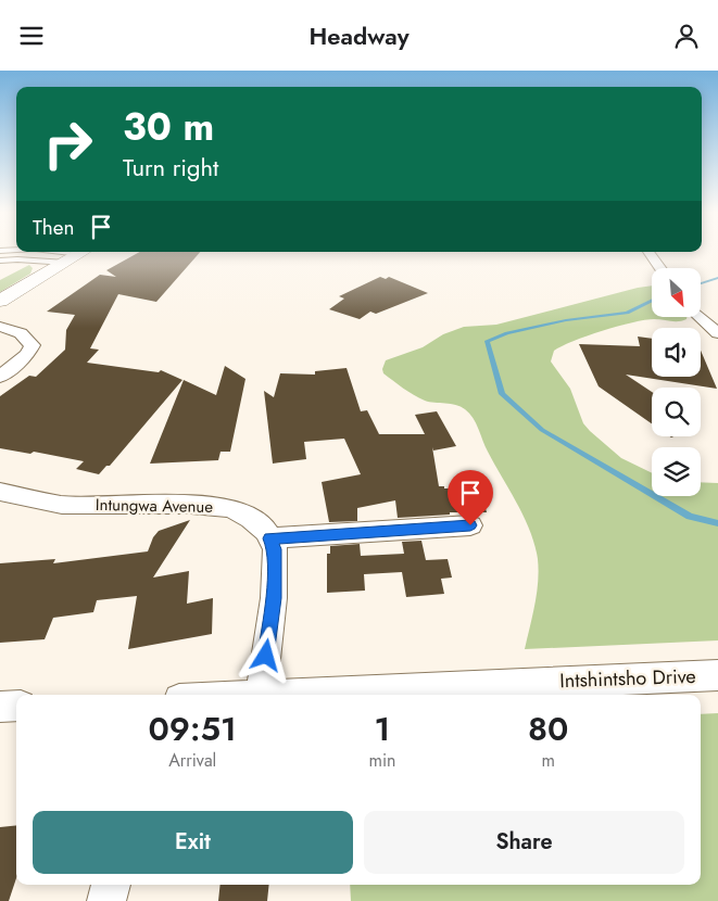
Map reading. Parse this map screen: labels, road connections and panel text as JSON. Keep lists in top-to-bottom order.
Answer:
{
  "streets": {
    "street": ["Intungwa Avenue", "Intshintsho Drive"]
  },
  "north": "bottom right",
  "page": {
    "header": "Headway",
    "turn": ["30 m", "Turn right"],
    "then": "Then",
    "eta": [
      "09:51",
      "Arrival",
      "1",
      "min",
      "80",
      "m"
    ],
    "buttons": ["Exit", "Share"]
  }
}
